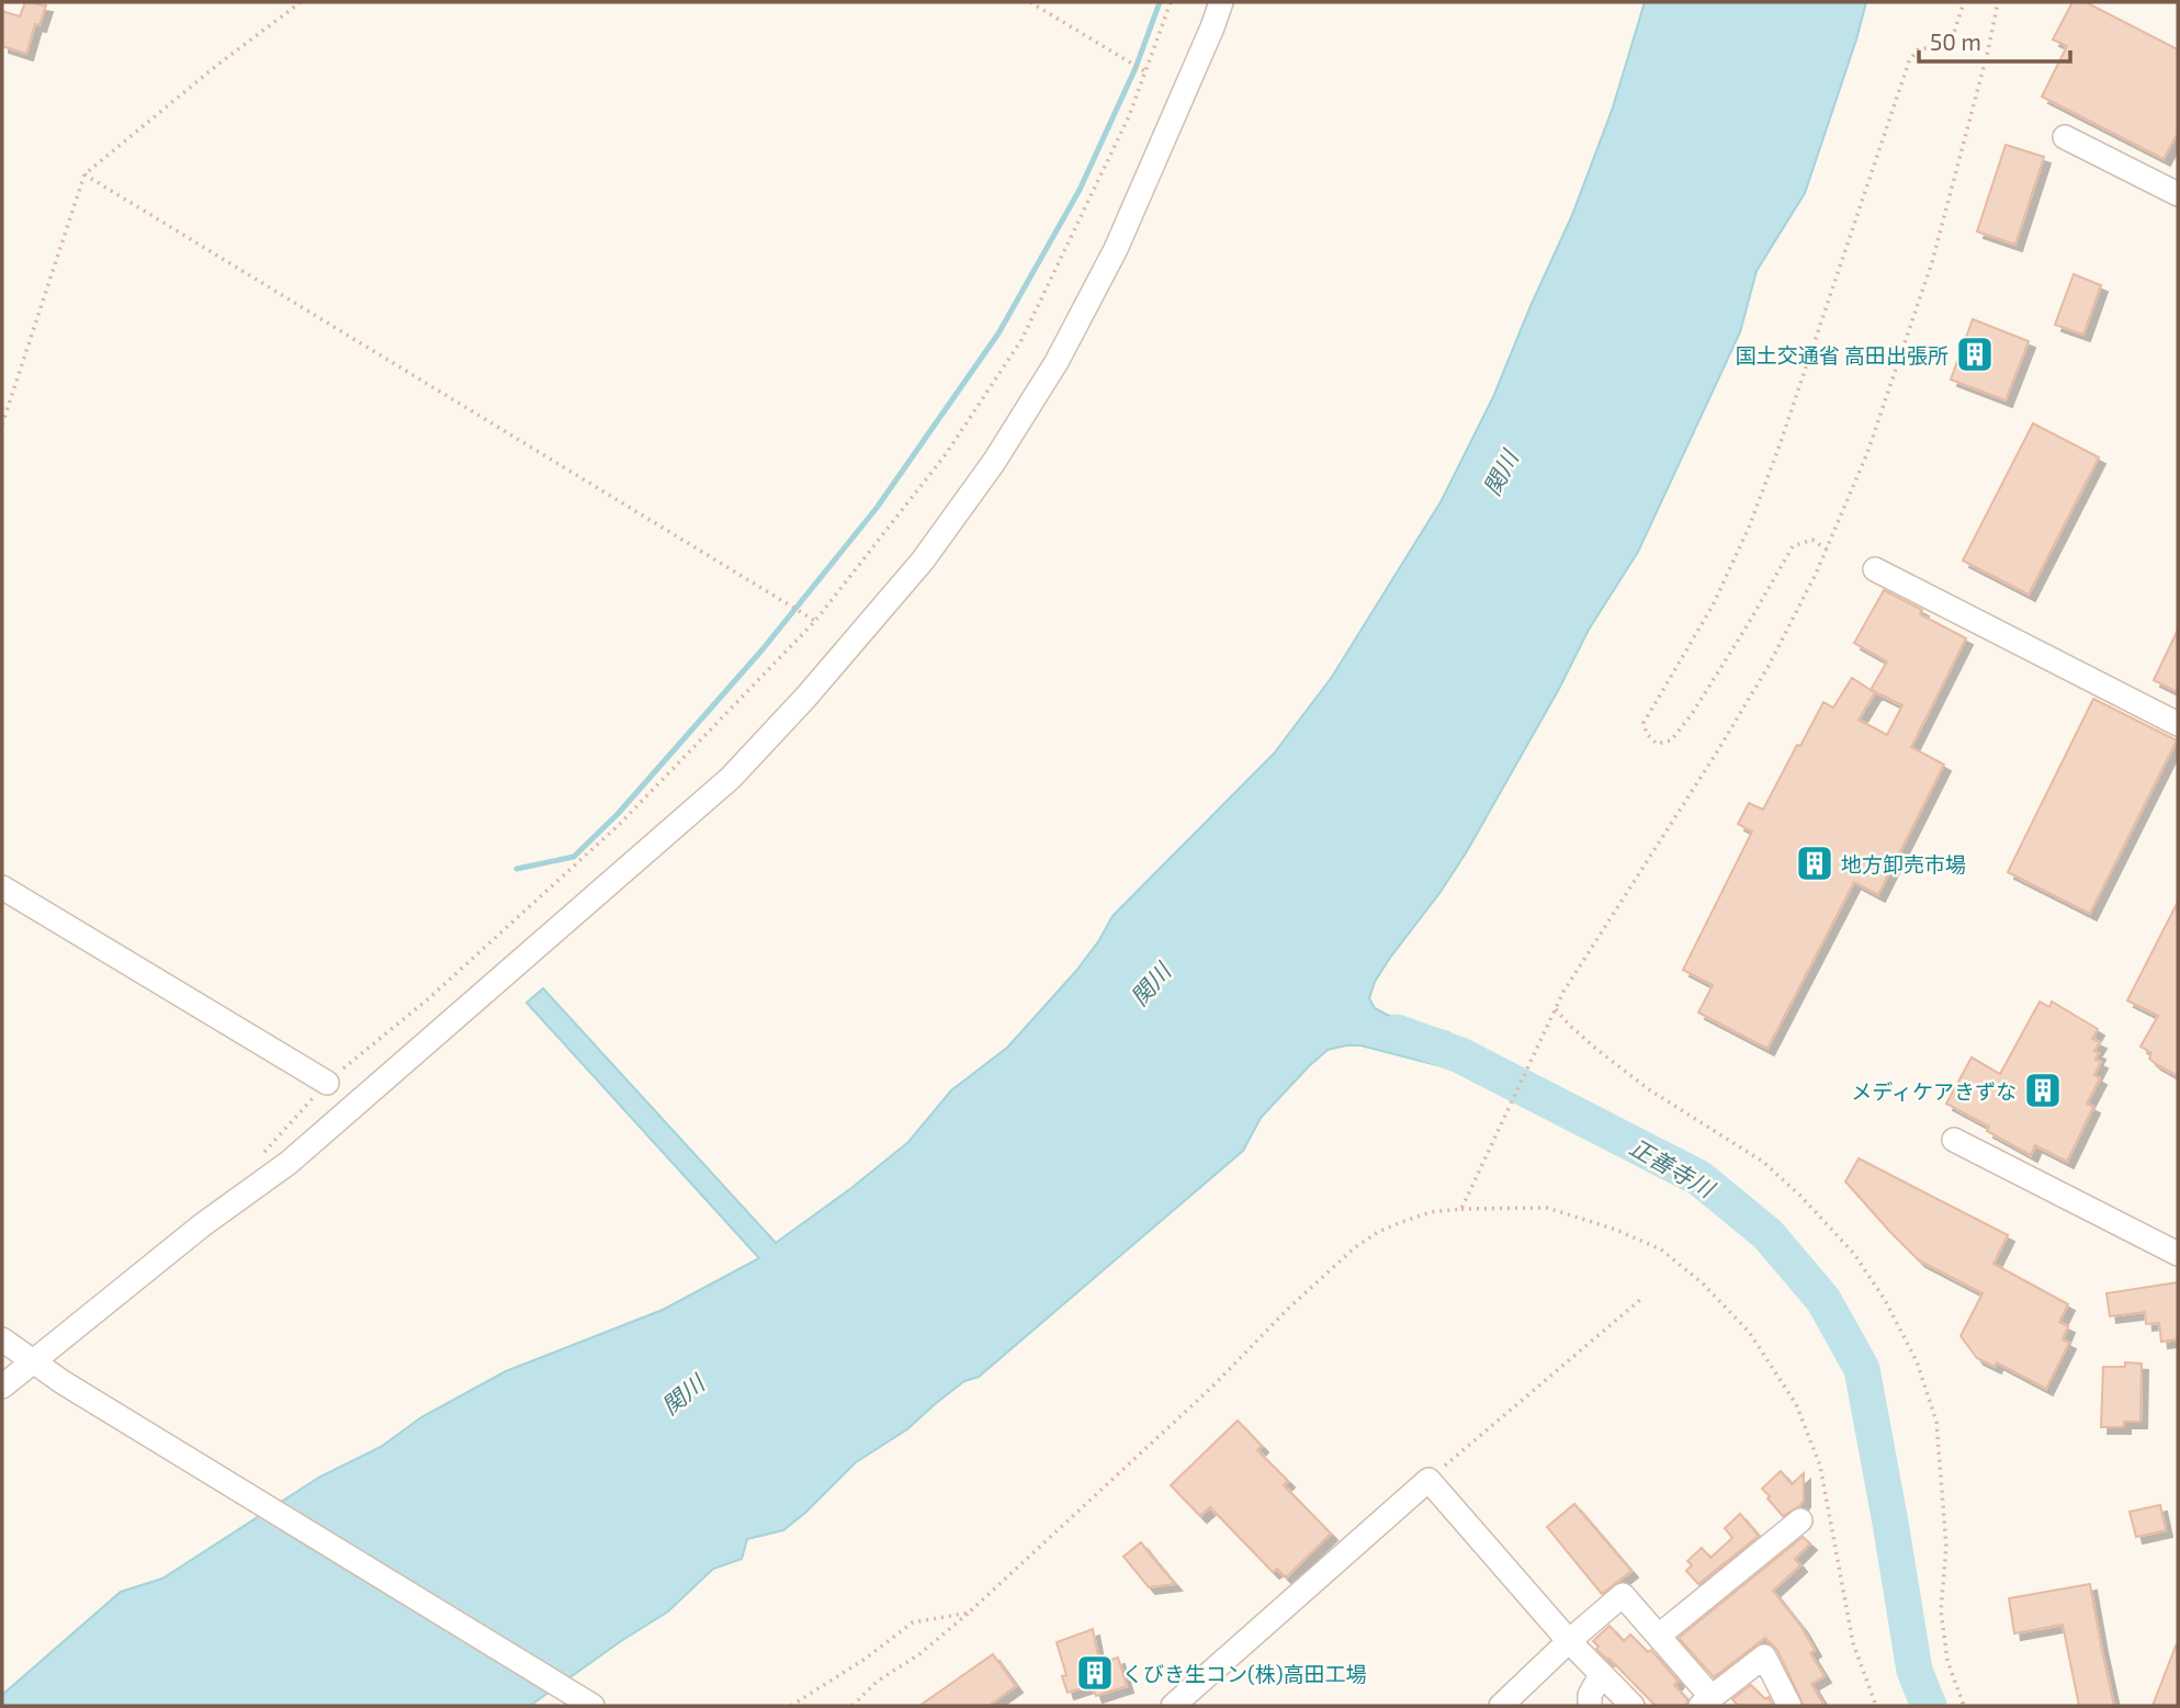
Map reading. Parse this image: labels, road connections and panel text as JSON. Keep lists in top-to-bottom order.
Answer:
{
  "water": ["関川", "正善寺川"],
  "places": {
    "building": [
      "国土交通省 高田出張所",
      "地方卸売市場",
      "メディケアきずな",
      "くびき生コン(株)高田工場"
    ]
  },
  "scale_bar": "50 m"
}
